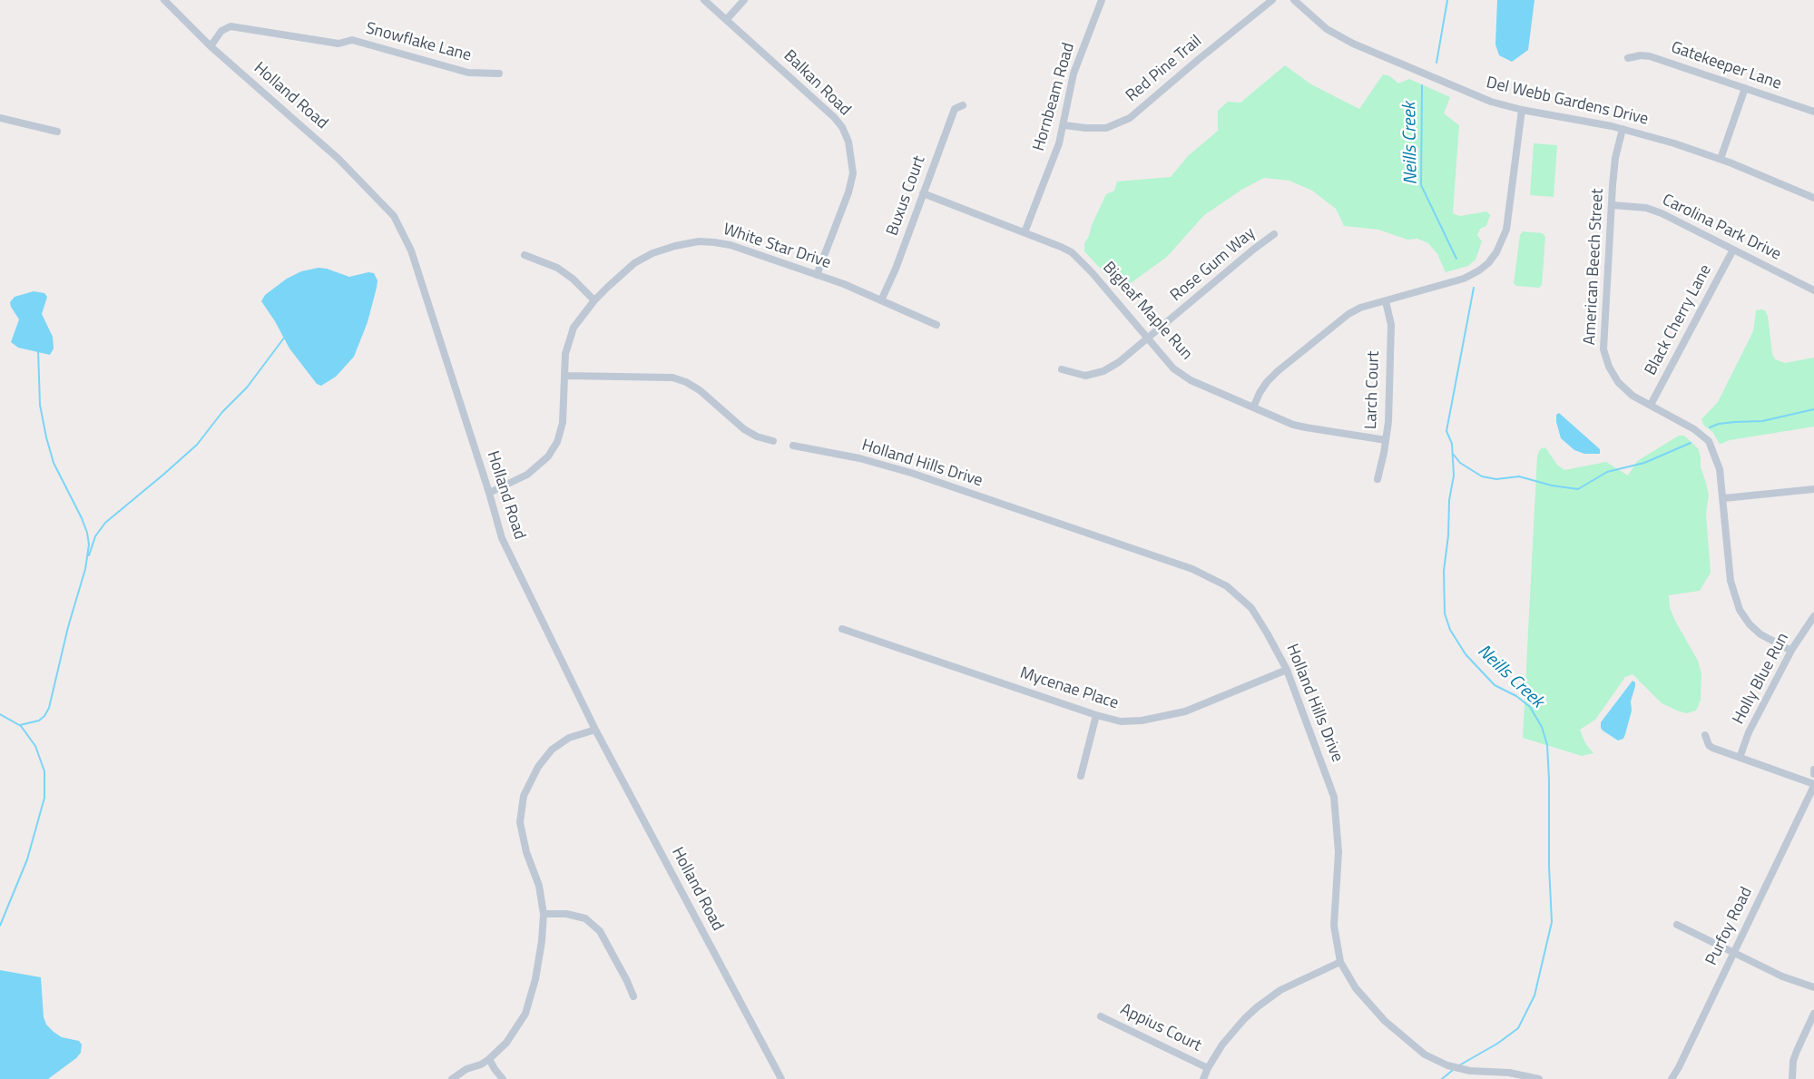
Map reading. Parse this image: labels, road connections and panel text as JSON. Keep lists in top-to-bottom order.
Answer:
{
  "streets": {
    "street": [
      "Snowflake Lane",
      "Gatekeeper Lane",
      "Red Pine Trail",
      "Balkan Road",
      "Holland Road",
      "Hornbeam Road",
      "Del Webb Gardens Drive",
      "Buxus Court",
      "Carolina Park Drive",
      "White Star Drive",
      "Rose Gum Way",
      "American Beech Street",
      "Bigleaf Maple Run",
      "Black Cherry Lane",
      "Larch Court",
      "Holland Hills Drive",
      "Holly Blue Run",
      "Mycenae Place",
      "Purfoy Road",
      "Appius Court"
    ]
  },
  "crossings": [
    ["Snowflake Lane", "Holland Road"],
    ["Red Pine Trail", "Hornbeam Road"],
    ["Balkan Road", "White Star Drive"],
    ["Holland Road", "White Star Drive"],
    ["Hornbeam Road", "Bigleaf Maple Run"],
    ["Del Webb Gardens Drive", "American Beech Street"],
    ["Buxus Court", "White Star Drive"],
    ["Buxus Court", "Bigleaf Maple Run"],
    ["Carolina Park Drive", "American Beech Street"],
    ["Carolina Park Drive", "Black Cherry Lane"],
    ["Rose Gum Way", "Bigleaf Maple Run"],
    ["American Beech Street", "Black Cherry Lane"],
    ["American Beech Street", "Holly Blue Run"],
    ["Bigleaf Maple Run", "Larch Court"],
    ["Holland Hills Drive", "Mycenae Place"]
  ],
  "water": ["Neills Creek"]
}
